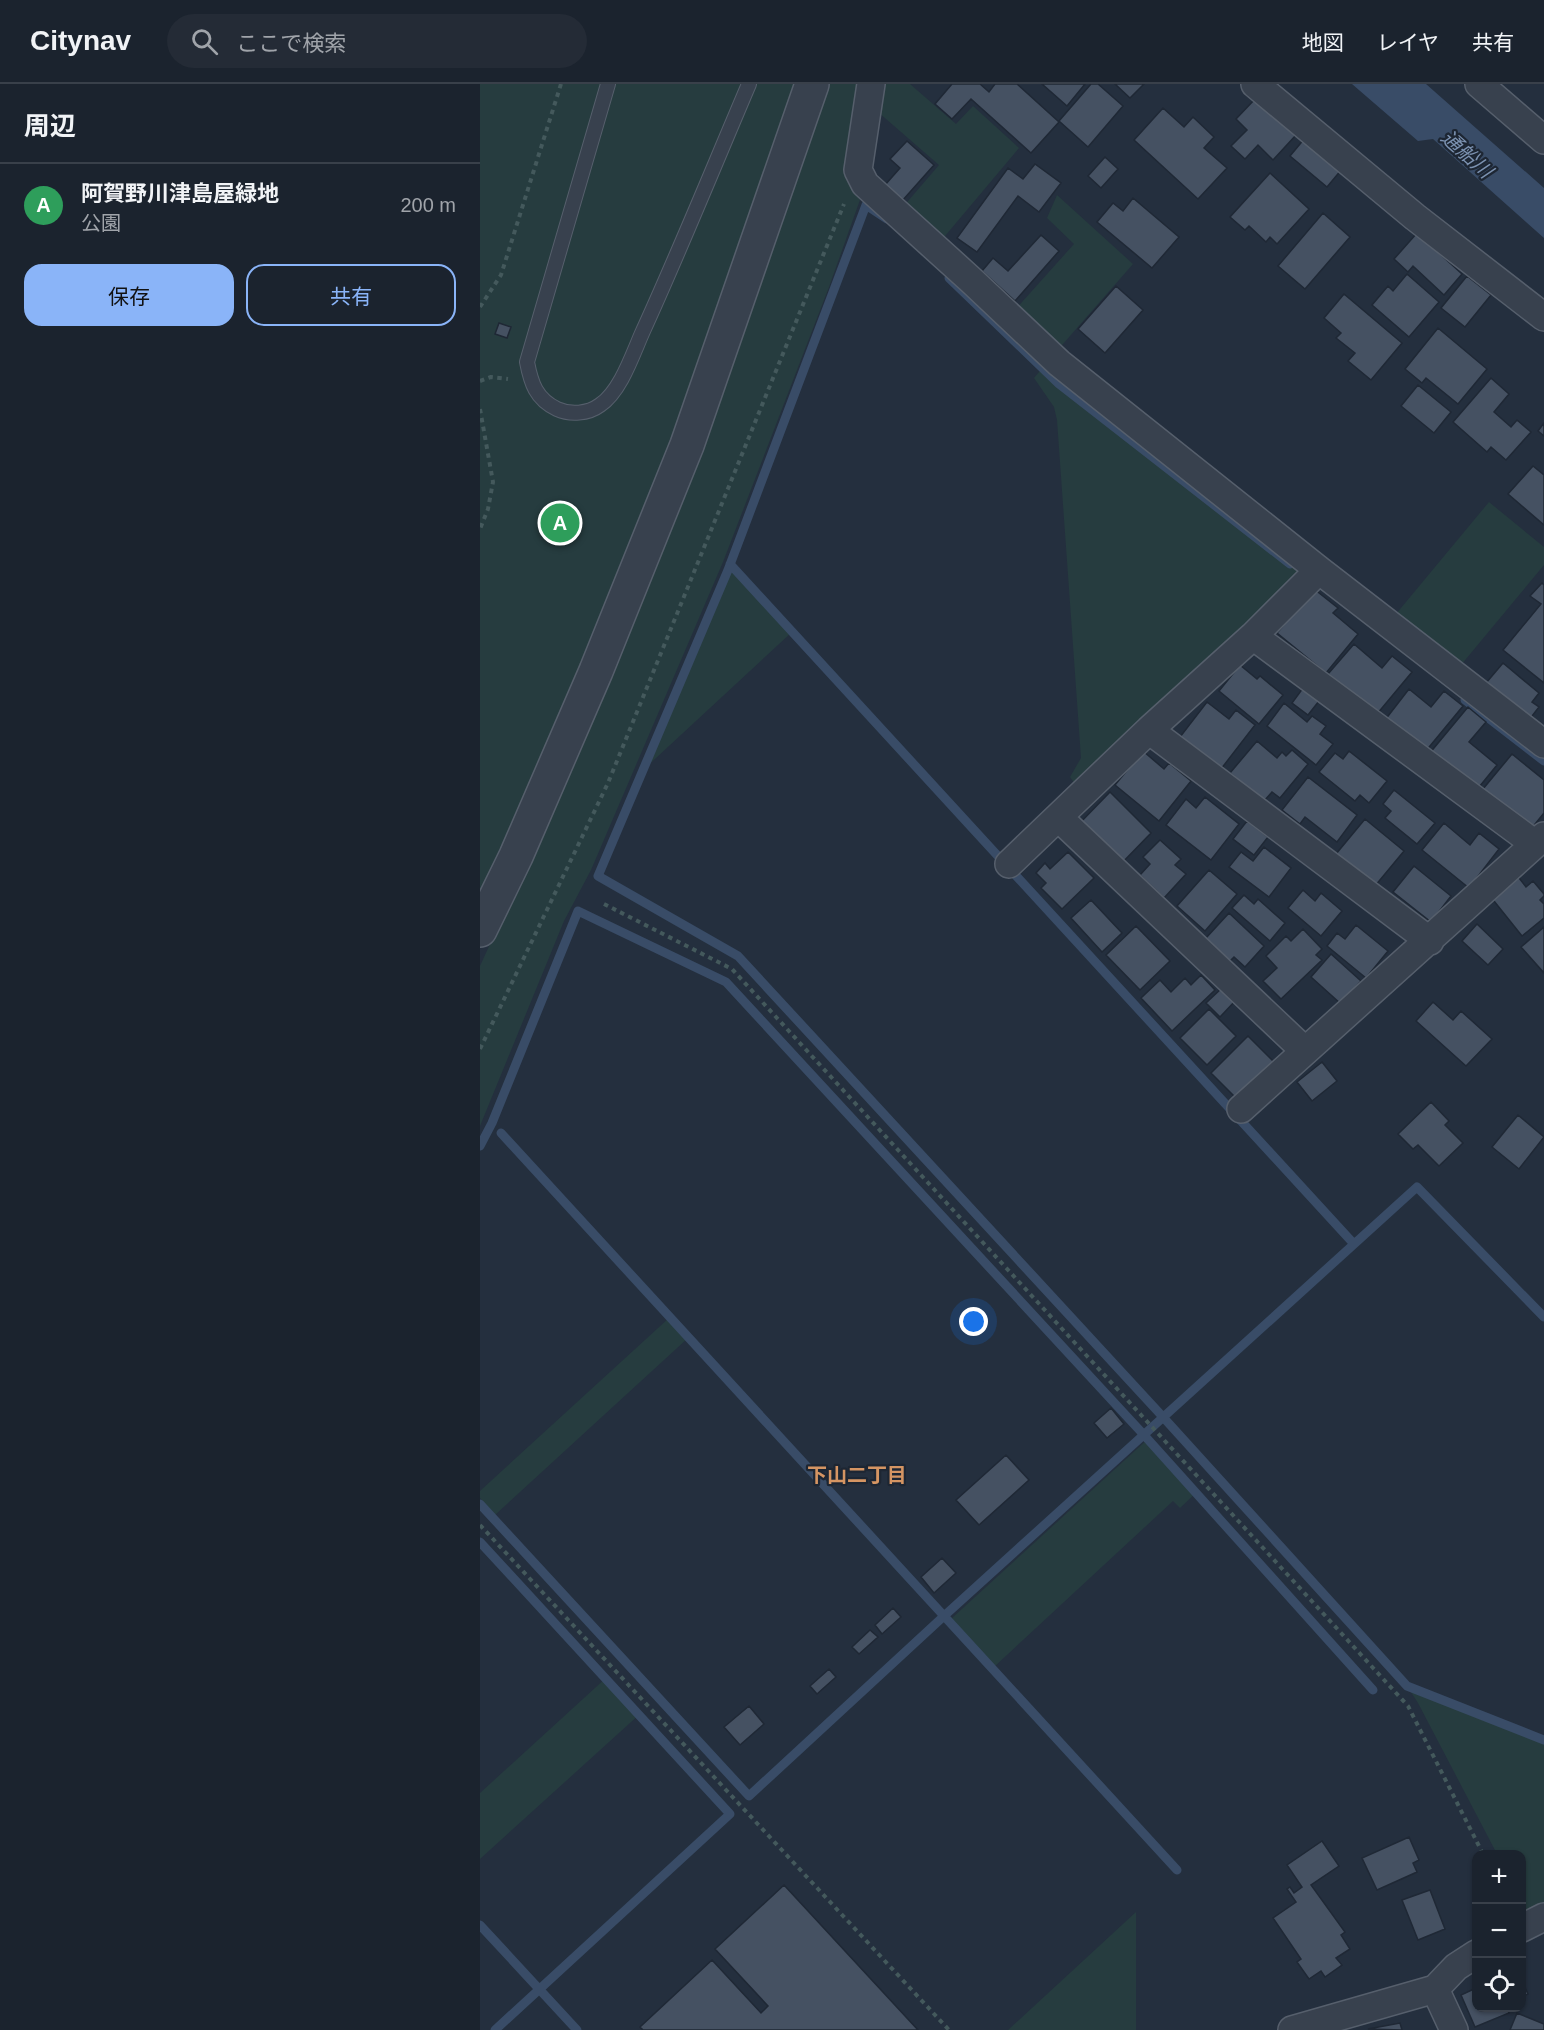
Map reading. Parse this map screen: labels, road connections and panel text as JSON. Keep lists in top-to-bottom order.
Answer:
{
  "districts": ["下山二丁目"],
  "water": ["通船川"],
  "page": {
    "header": "Citynav",
    "search": "ここで検索",
    "nav": ["地図", "レイヤ", "共有"],
    "heading": "周辺",
    "list": [
      {
        "mark": "A",
        "name": "阿賀野川津島屋緑地",
        "note": "公園",
        "value": "200 m"
      }
    ],
    "buttons": ["保存", "共有"],
    "pins": "A",
    "map_buttons": ["+", "−"]
  }
}
